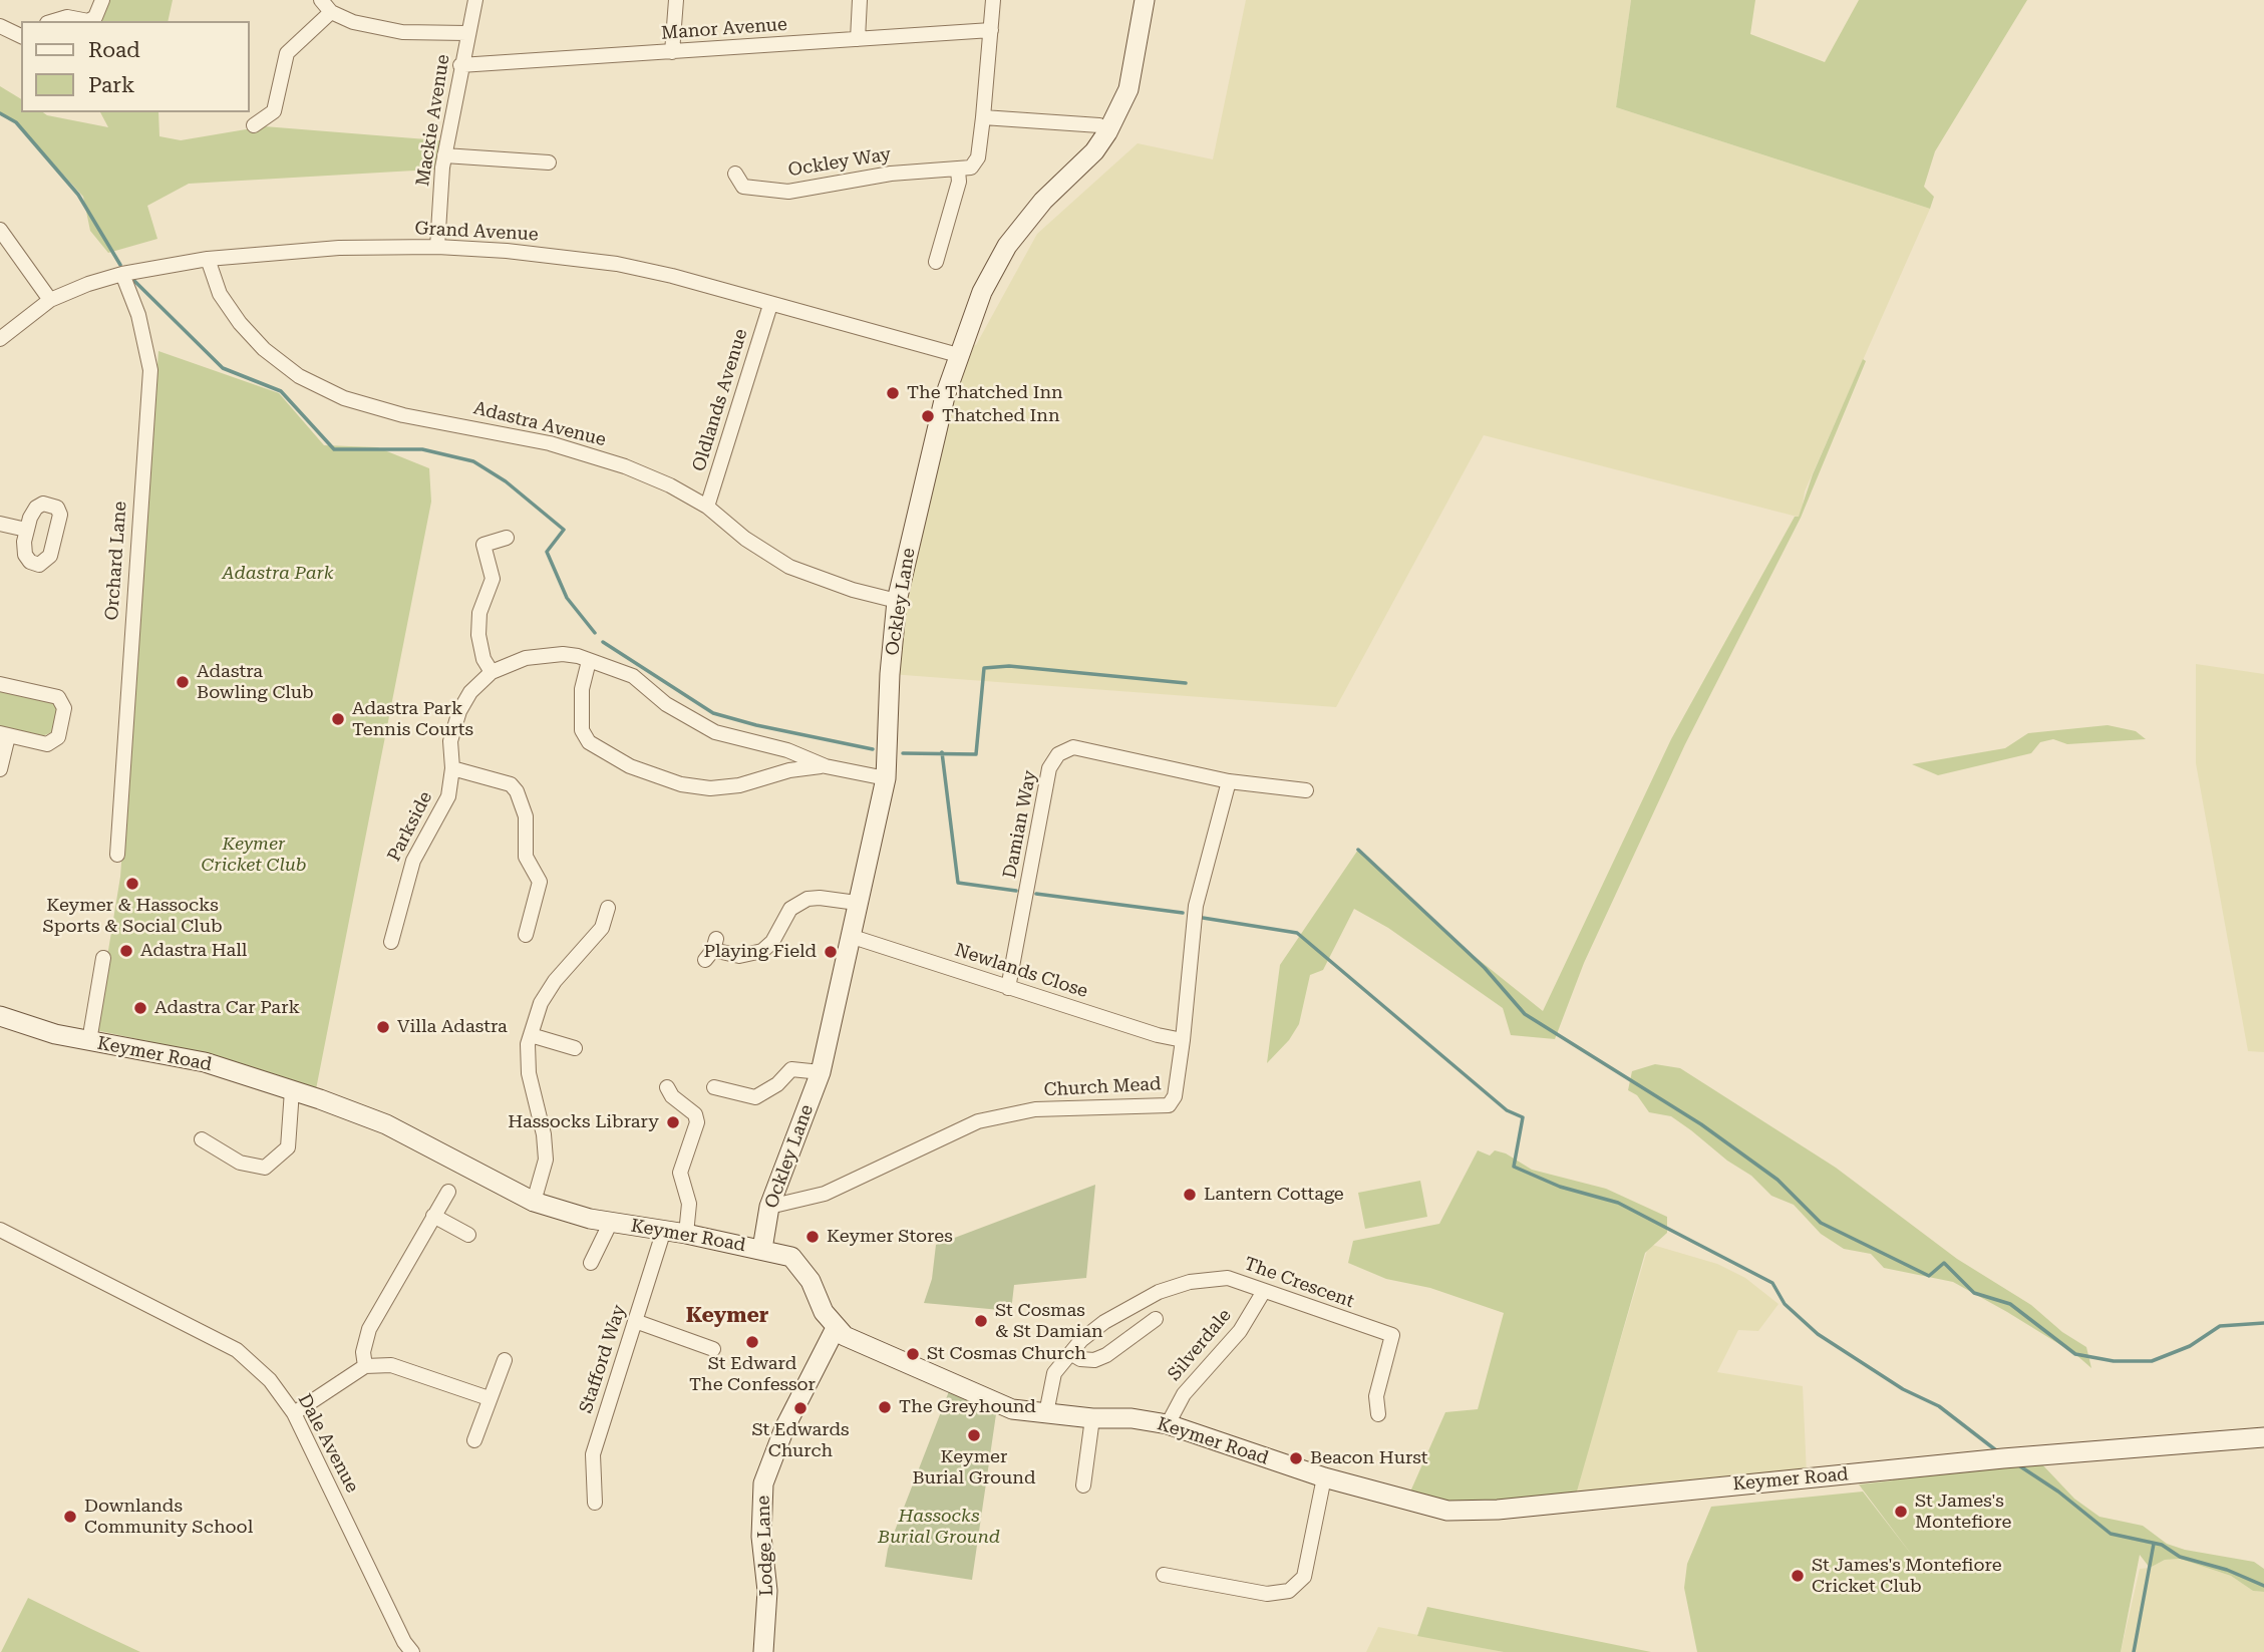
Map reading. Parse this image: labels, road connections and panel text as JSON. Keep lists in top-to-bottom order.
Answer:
{
  "streets": {
    "main road": ["Ockley Lane", "Keymer Road", "Lodge Lane"],
    "street": [
      "Manor Avenue",
      "Mackie Avenue",
      "Ockley Way",
      "Grand Avenue",
      "Oldlands Avenue",
      "Adastra Avenue",
      "Orchard Lane",
      "Damian Way",
      "Parkside",
      "Newlands Close",
      "Church Mead",
      "The Crescent",
      "Silverdale",
      "Stafford Way",
      "Dale Avenue"
    ]
  },
  "crossings": [
    ["Manor Avenue", "Mackie Avenue"],
    ["Mackie Avenue", "Grand Avenue"],
    ["Grand Avenue", "Oldlands Avenue"],
    ["Grand Avenue", "Adastra Avenue"],
    ["Grand Avenue", "Orchard Lane"],
    ["Grand Avenue", "Ockley Lane"],
    ["Oldlands Avenue", "Adastra Avenue"],
    ["Adastra Avenue", "Ockley Lane"],
    ["Ockley Lane", "Newlands Close"],
    ["Ockley Lane", "Keymer Road"],
    ["Ockley Lane", "Church Mead"],
    ["Damian Way", "Newlands Close"],
    ["Damian Way", "Church Mead"],
    ["Newlands Close", "Church Mead"],
    ["Keymer Road", "The Crescent"],
    ["Keymer Road", "Silverdale"],
    ["Keymer Road", "Stafford Way"],
    ["Keymer Road", "Lodge Lane"],
    ["The Crescent", "Silverdale"]
  ],
  "districts": ["Keymer"],
  "parks": ["Adastra Park", "Keymer Cricket Club", "Hassocks Burial Ground"],
  "places": [
    "The Thatched Inn",
    "Thatched Inn",
    "Adastra Bowling Club",
    "Adastra Park Tennis Courts",
    "Keymer & Hassocks Sports & Social Club",
    "Adastra Hall",
    "Playing Field",
    "Adastra Car Park",
    "Villa Adastra",
    "Hassocks Library",
    "Lantern Cottage",
    "Keymer Stores",
    "St Cosmas & St Damian",
    "St Edward The Confessor",
    "St Cosmas Church",
    "The Greyhound",
    "St Edwards Church",
    "Keymer Burial Ground",
    "Beacon Hurst",
    "St James's Montefiore",
    "Downlands Community School",
    "St James's Montefiore Cricket Club"
  ],
  "legend": ["Road", "Park"]
}
